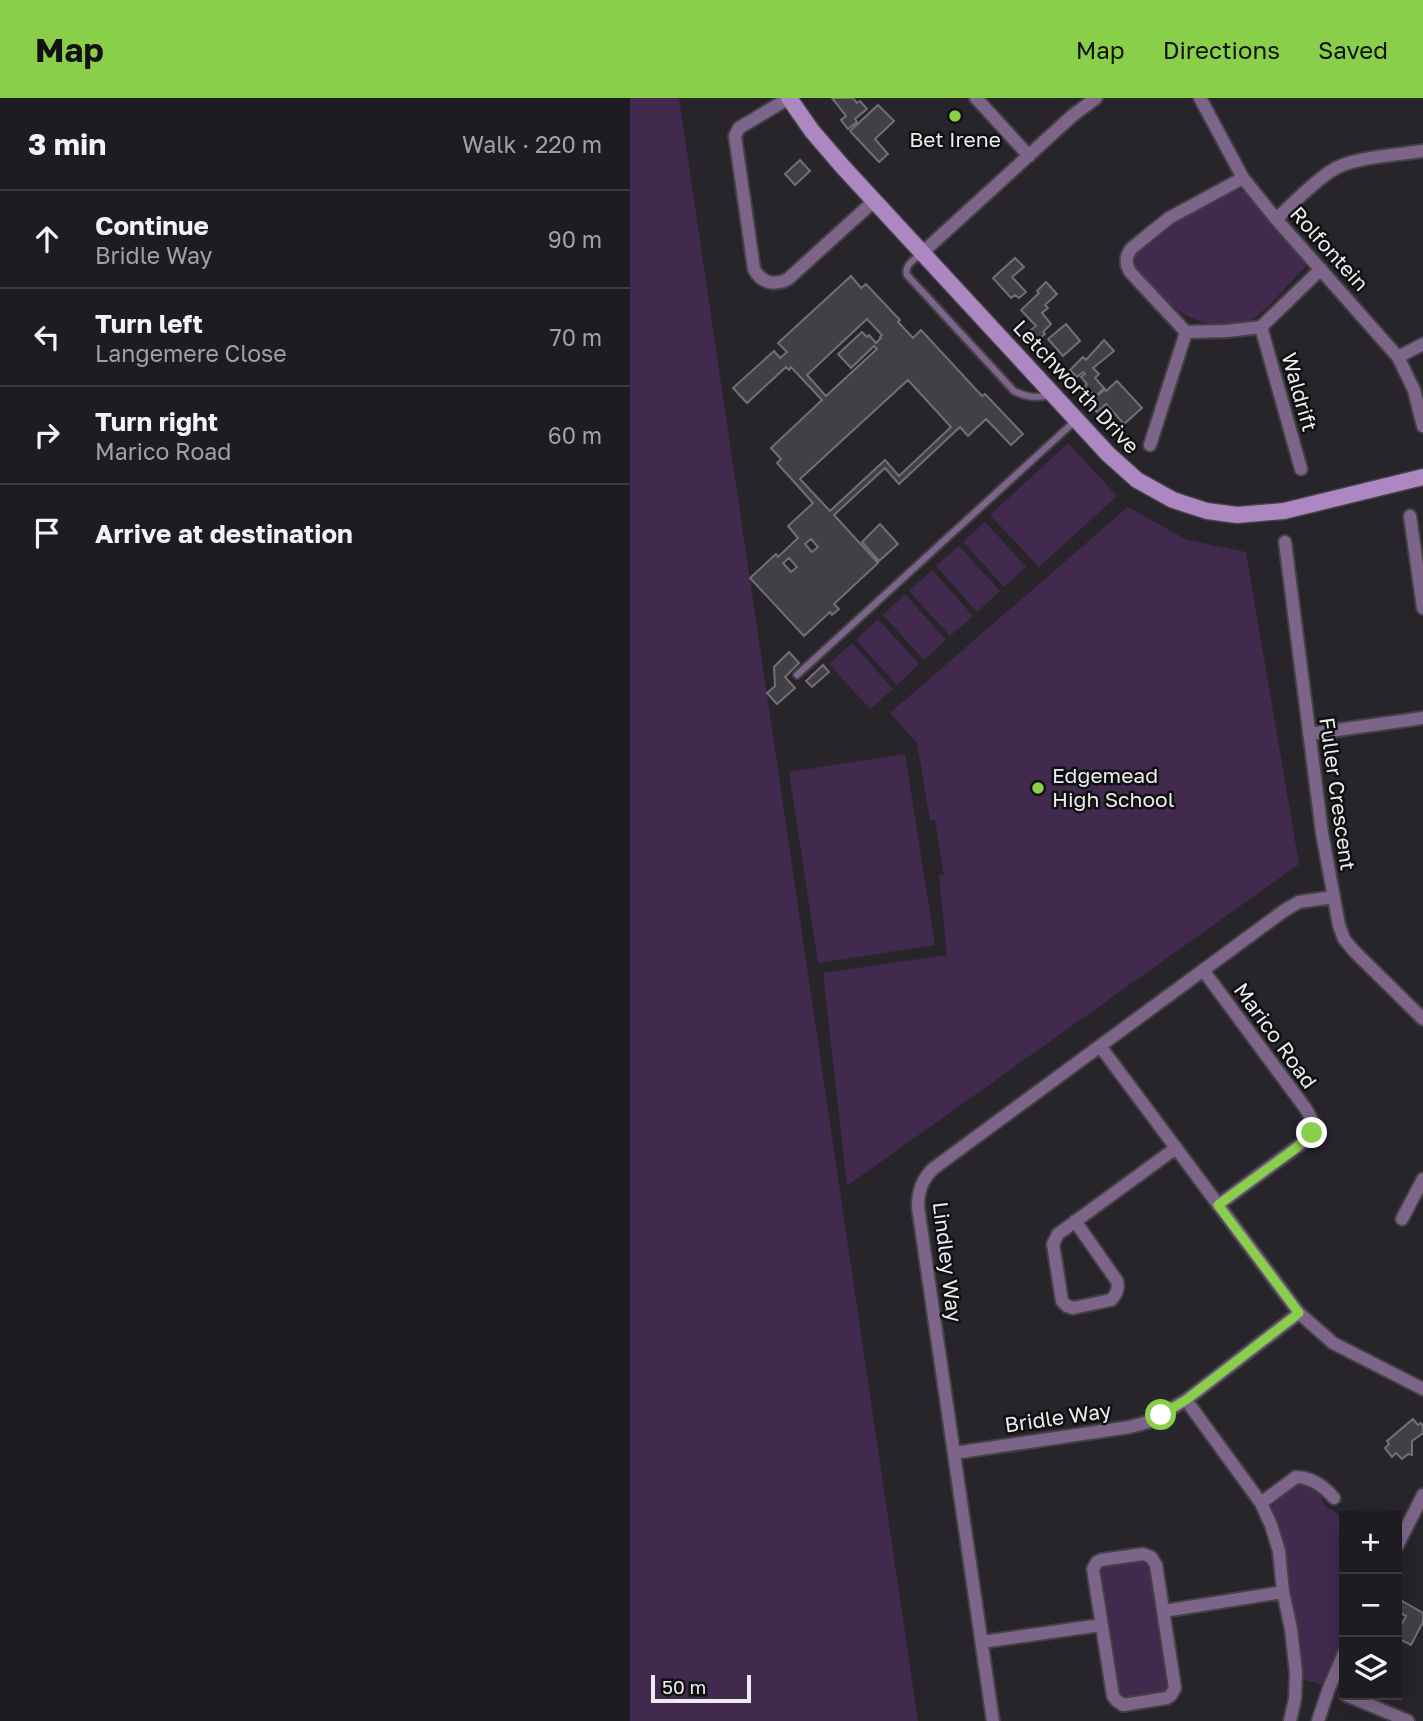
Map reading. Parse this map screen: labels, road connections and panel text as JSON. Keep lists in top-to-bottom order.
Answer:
{
  "streets": {
    "street": [
      "Rolfontein",
      "Letchworth Drive",
      "Waldrift",
      "Fuller Crescent",
      "Marico Road",
      "Lindley Way",
      "Bridle Way"
    ]
  },
  "crossings": [
    ["Fuller Crescent", "Lindley Way"],
    ["Marico Road", "Lindley Way"],
    ["Lindley Way", "Bridle Way"]
  ],
  "places": ["Bet Irene", "Edgemead High School"],
  "scale_bar": "50 m",
  "page": {
    "header": "Map",
    "nav": ["Map", "Directions", "Saved"],
    "heading": ["3 min", "Walk · 220 m"],
    "list": [
      ["Continue", "Bridle Way", "90 m"],
      ["Turn left", "Langemere Close", "70 m"],
      ["Turn right", "Marico Road", "60 m"],
      "Arrive at destination"
    ],
    "map_buttons": ["+", "−"],
    "scale": "50 m"
  }
}
